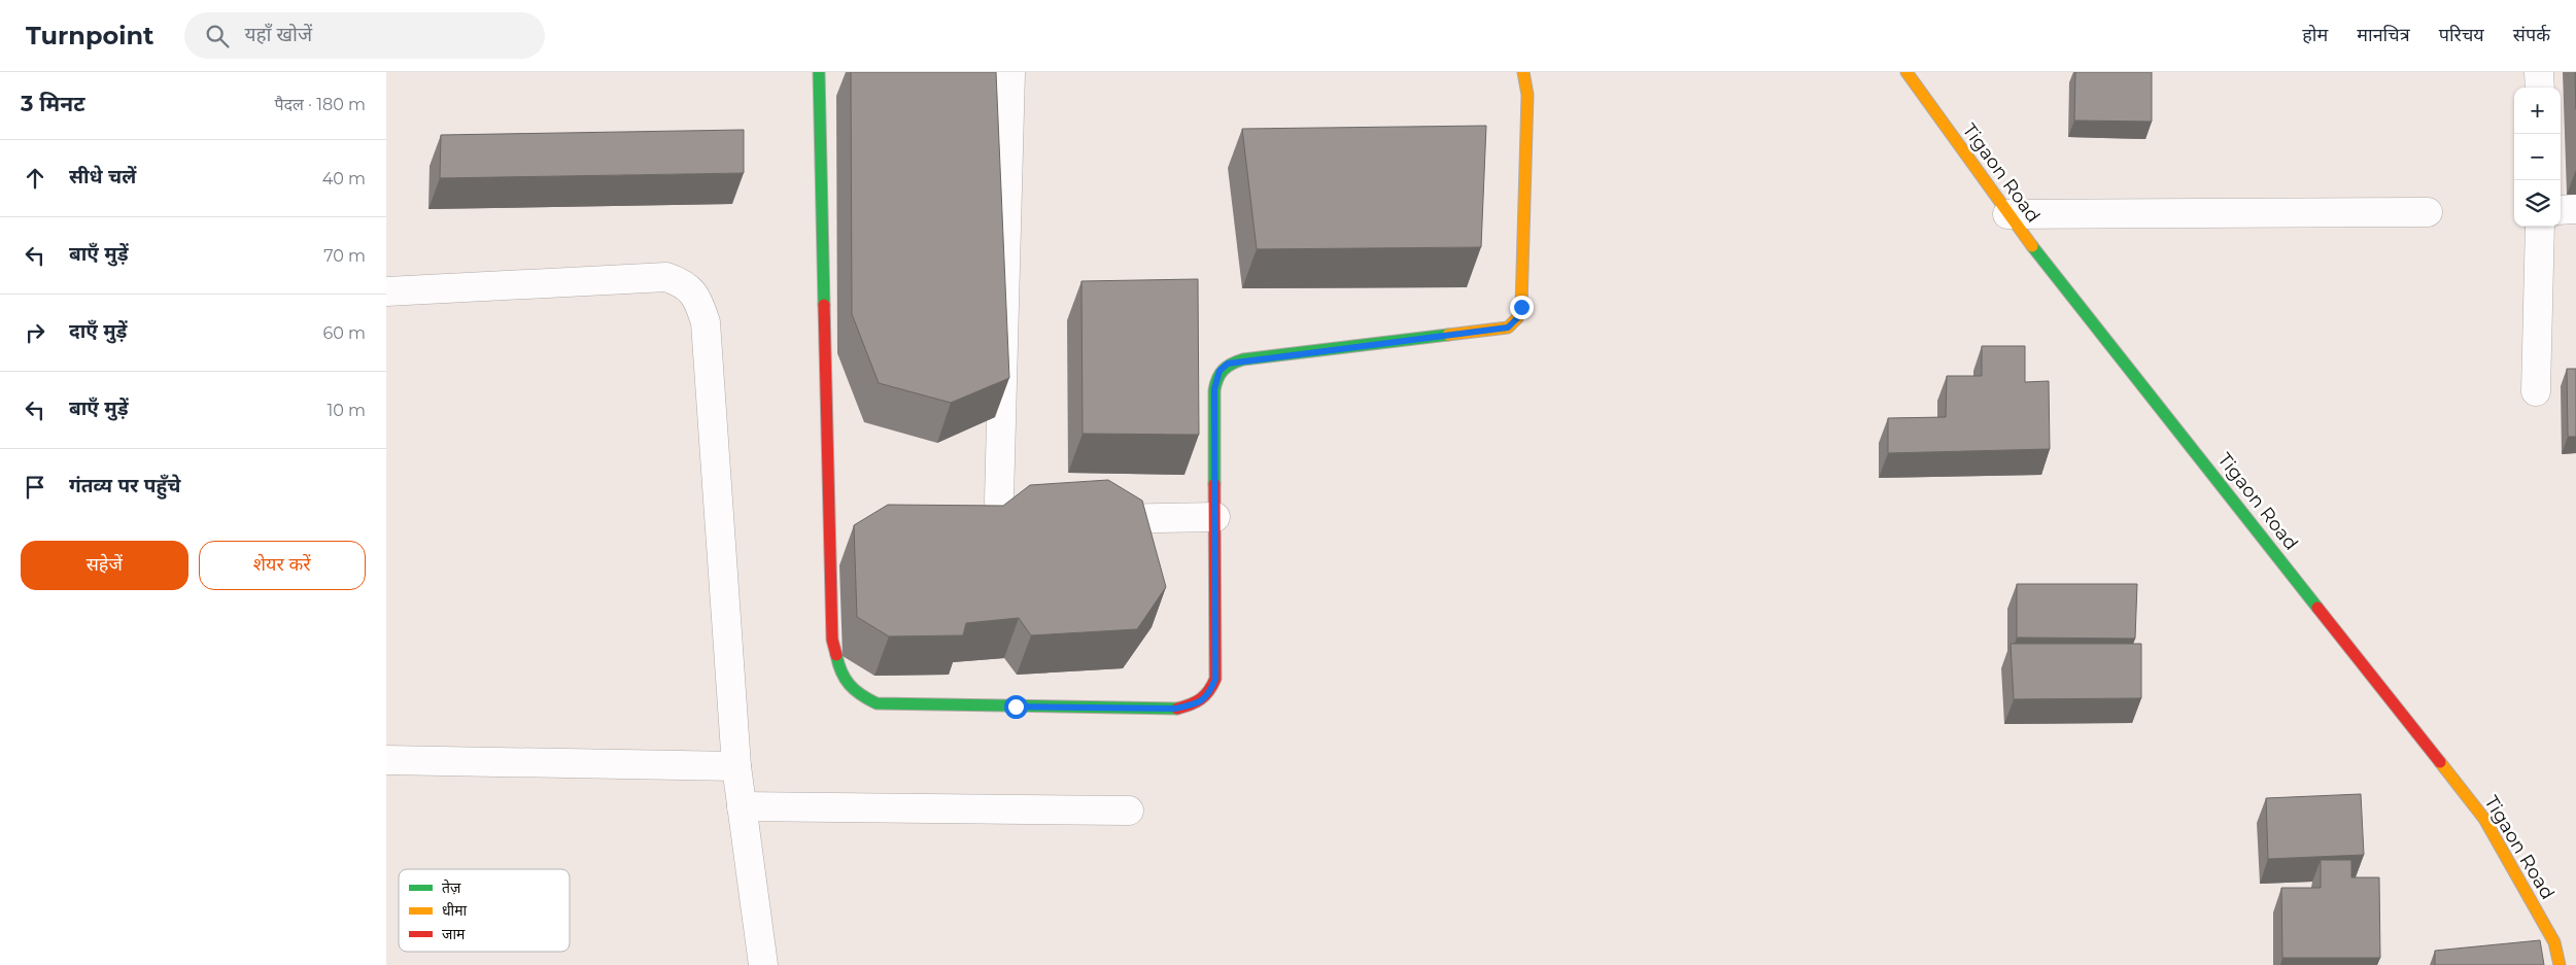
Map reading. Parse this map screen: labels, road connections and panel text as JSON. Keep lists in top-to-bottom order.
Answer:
{
  "streets": {
    "street": ["Tigaon Road"]
  },
  "legend": ["तेज़", "धीमा", "जाम"],
  "page": {
    "header": "Turnpoint",
    "search": "यहाँ खोजें",
    "nav": [
      "होम",
      "मानचित्र",
      "परिचय",
      "संपर्क"
    ],
    "heading": ["3 मिनट", "पैदल · 180 m"],
    "map_buttons": ["+", "−"],
    "list": [
      ["सीधे चलें", "40 m"],
      ["बाएँ मुड़ें", "70 m"],
      ["दाएँ मुड़ें", "60 m"],
      ["बाएँ मुड़ें", "10 m"],
      "गंतव्य पर पहुँचे"
    ],
    "buttons": ["सहेजें", "शेयर करें"]
  }
}
